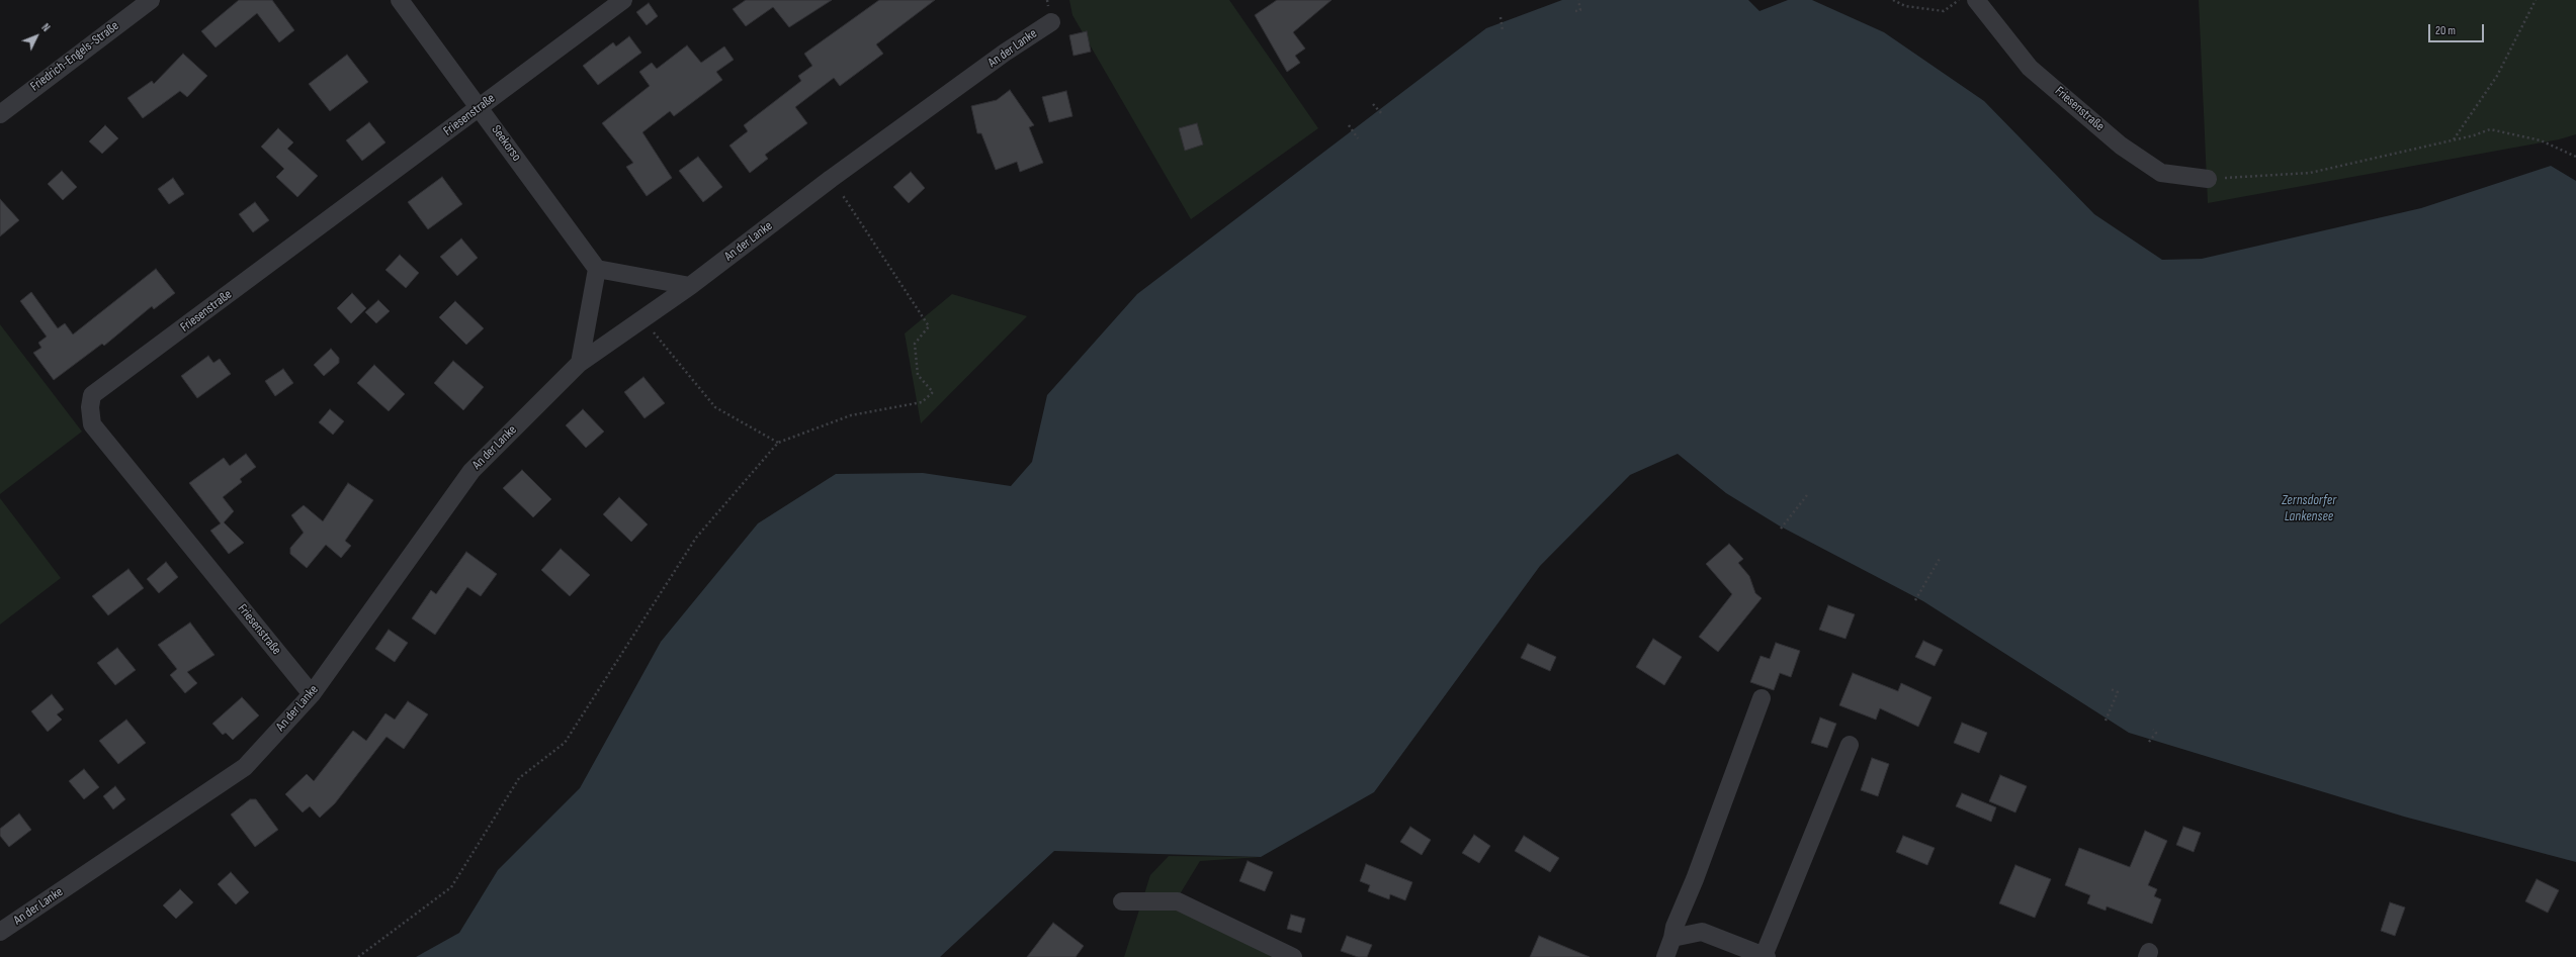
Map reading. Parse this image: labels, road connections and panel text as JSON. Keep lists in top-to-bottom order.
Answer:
{
  "streets": {
    "street": [
      "An der Lanke",
      "Friedrich-Engels-Straße",
      "Friesenstraße",
      "Seekorso"
    ]
  },
  "crossings": [
    ["An der Lanke", "Friesenstraße"],
    ["Friesenstraße", "Seekorso"]
  ],
  "water": ["Zernsdorfer Lankensee"],
  "scale_bar": "20 m",
  "north": "top right"
}
